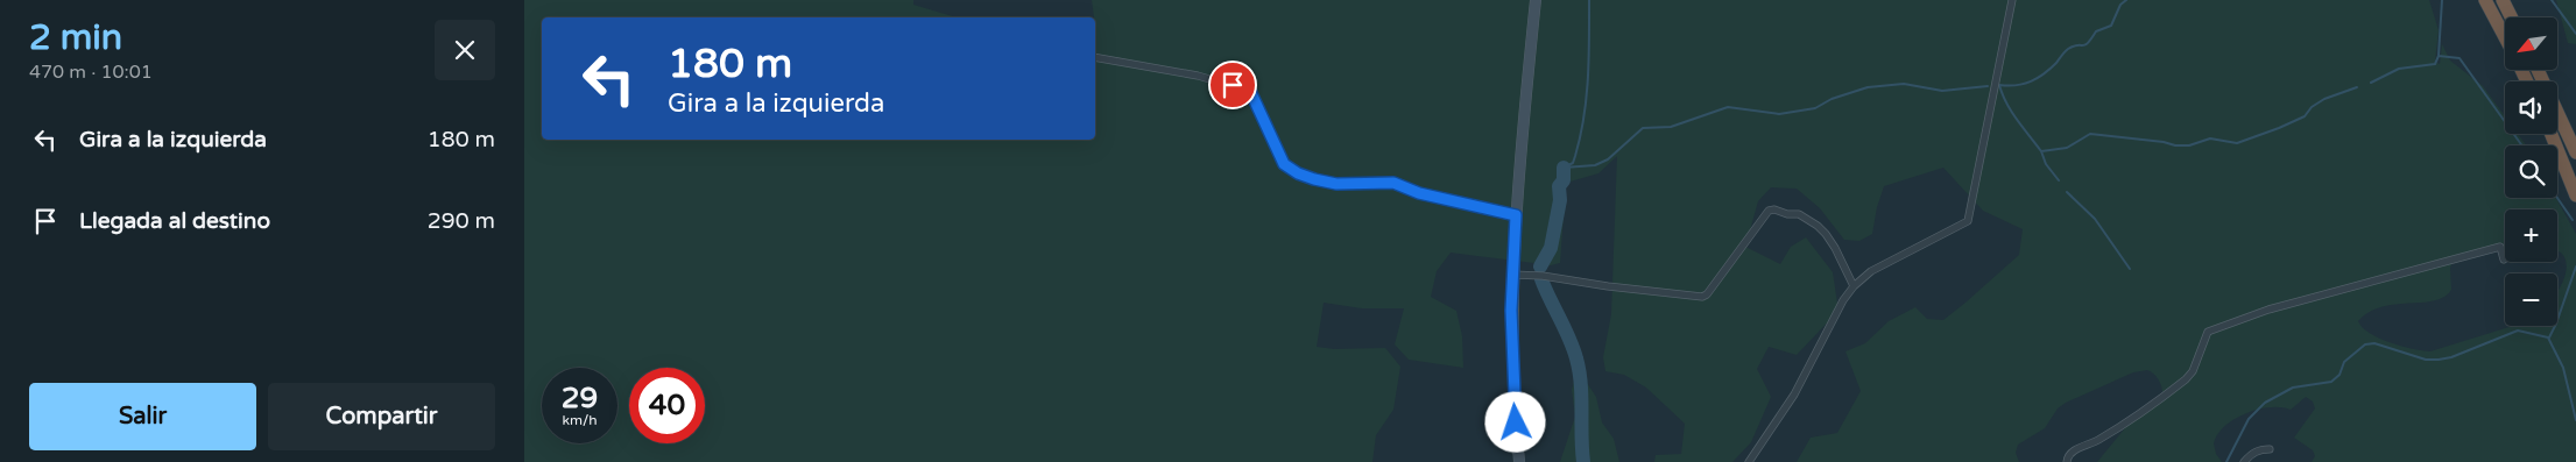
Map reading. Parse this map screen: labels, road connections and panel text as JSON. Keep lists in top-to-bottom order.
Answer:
{
  "north": "bottom left",
  "page": {
    "heading": ["2 min", "470 m · 10:01"],
    "map_buttons": ["+", "−"],
    "turn": ["180 m", "Gira a la izquierda"],
    "list": [
      {
        "name": "Gira a la izquierda",
        "value": "180 m"
      },
      {
        "name": "Llegada al destino",
        "value": "290 m"
      }
    ],
    "speed": "29 km/h",
    "limit": "40",
    "buttons": ["Salir", "Compartir"]
  }
}
